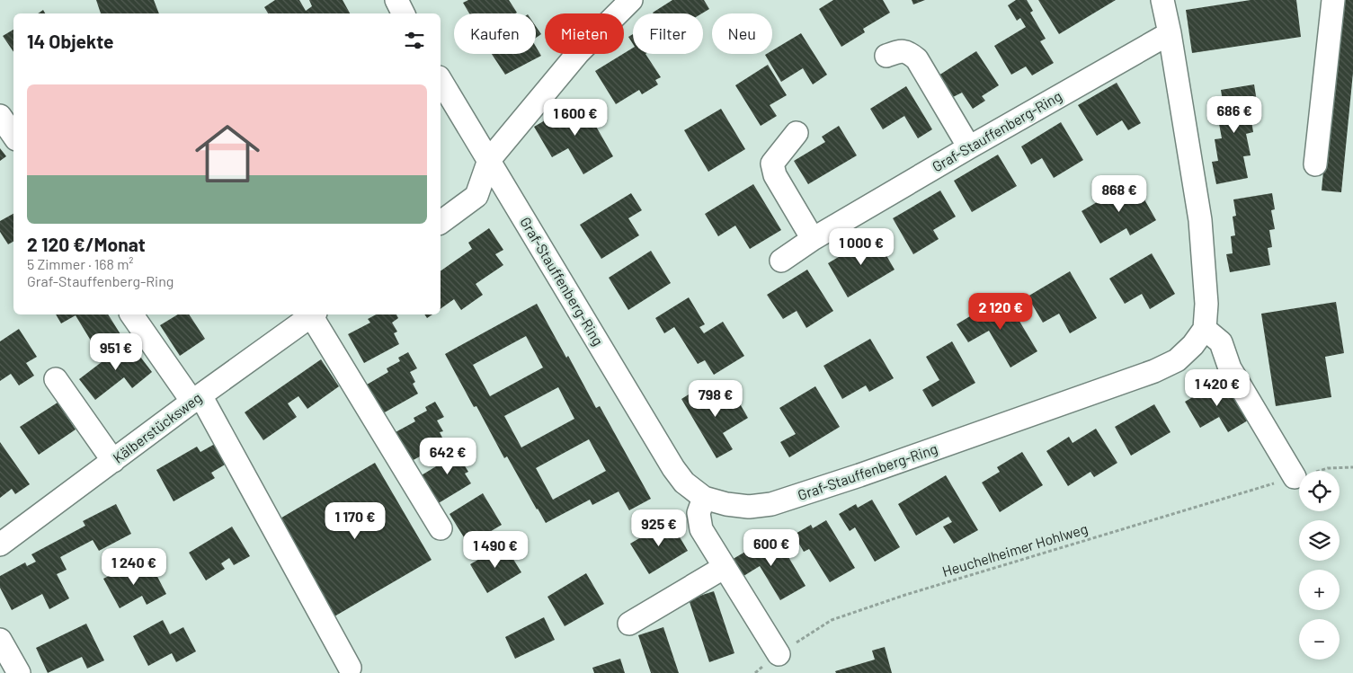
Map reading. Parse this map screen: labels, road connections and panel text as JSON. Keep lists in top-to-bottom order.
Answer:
{
  "streets": {
    "street": ["Graf-Stauffenberg-Ring", "Kälberstücksweg"],
    "path": ["Heuchelheimer Hohlweg"]
  },
  "page": {
    "chip": [
      "Kaufen",
      "Mieten",
      "Filter",
      "Neu"
    ],
    "heading": "14 Objekte",
    "list": [
      {
        "name": "2 120 €/Monat",
        "note": "5 Zimmer · 168 m² · Graf-Stauffenberg-Ring"
      }
    ],
    "price": [
      "686 €",
      "1 600 €",
      "868 €",
      "1 000 €",
      "2 120 €",
      "951 €",
      "1 420 €",
      "798 €",
      "642 €",
      "1 170 €",
      "925 €",
      "600 €",
      "1 490 €",
      "1 240 €"
    ],
    "map_buttons": ["+", "−"]
  }
}
